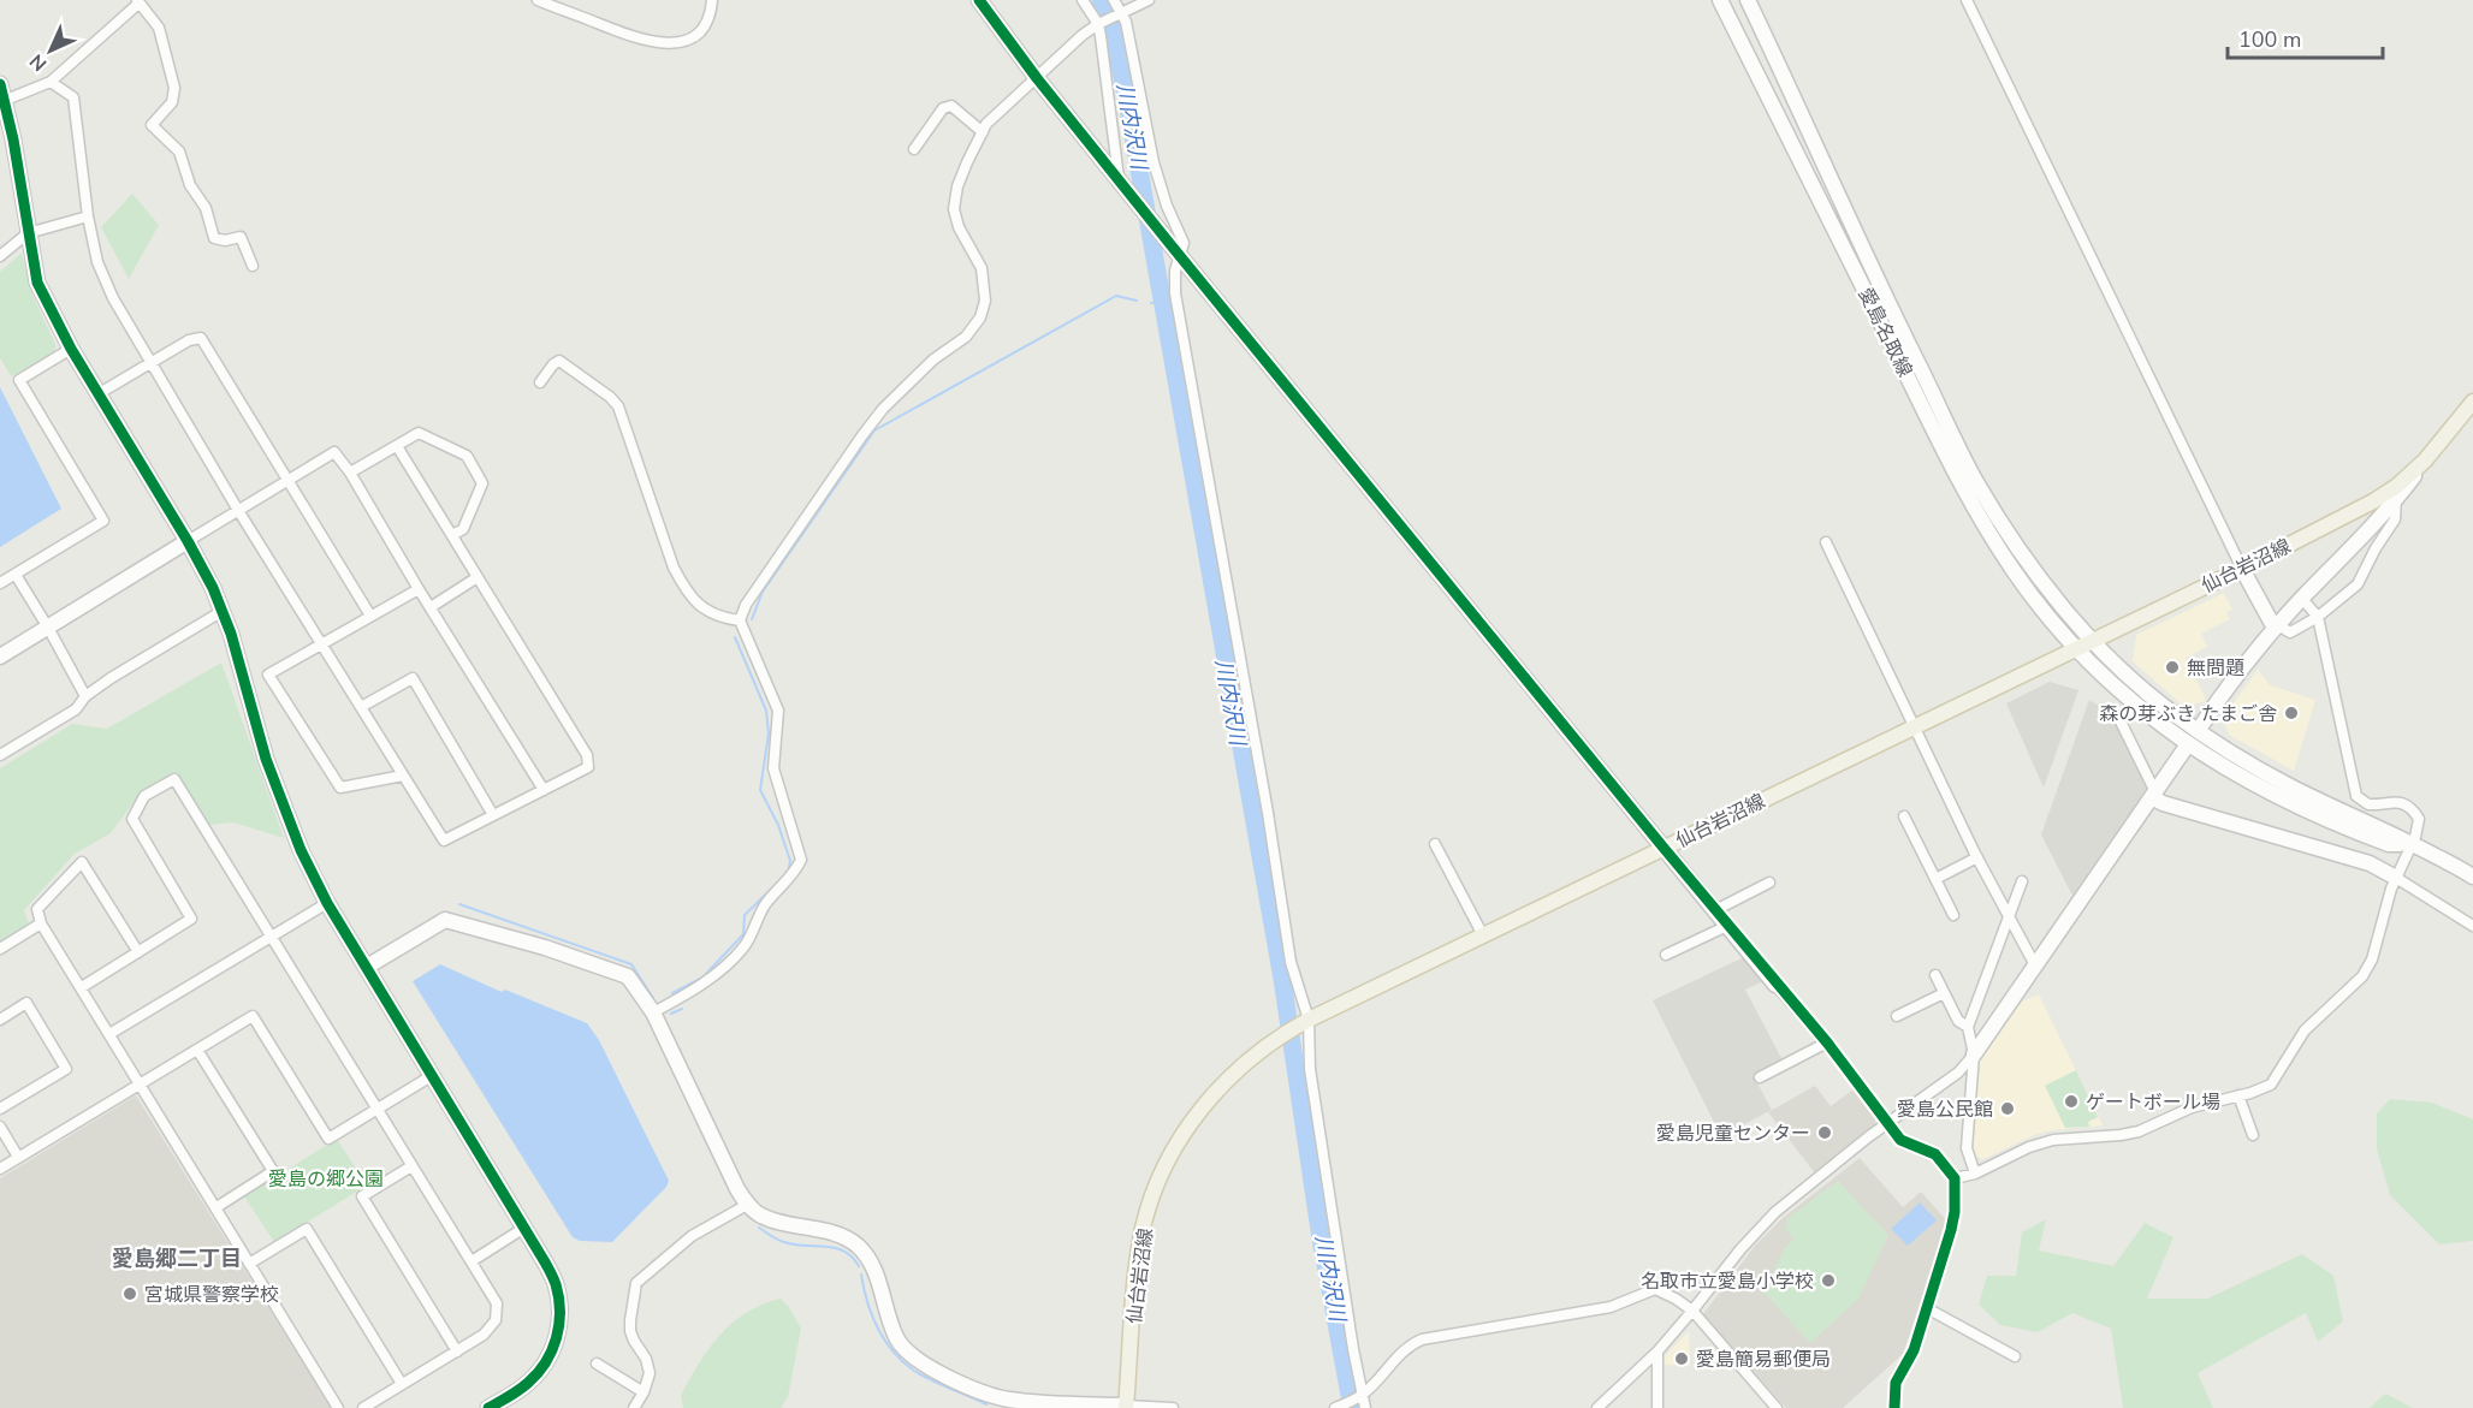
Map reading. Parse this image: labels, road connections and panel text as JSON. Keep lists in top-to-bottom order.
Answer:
{
  "streets": {
    "main road": ["仙台岩沼線"],
    "street": ["愛島名取線"]
  },
  "crossings": [
    ["愛島名取線", "仙台岩沼線"]
  ],
  "districts": ["愛島郷二丁目"],
  "water": ["川内沢川"],
  "parks": ["愛島の郷公園"],
  "places": [
    "無問題",
    "森の芽ぶき たまご舎",
    "ゲートボール場",
    "愛島公民館",
    "愛島児童センター",
    "名取市立愛島小学校",
    "宮城県警察学校",
    "愛島簡易郵便局"
  ],
  "scale_bar": "100 m",
  "north": "bottom left"
}
